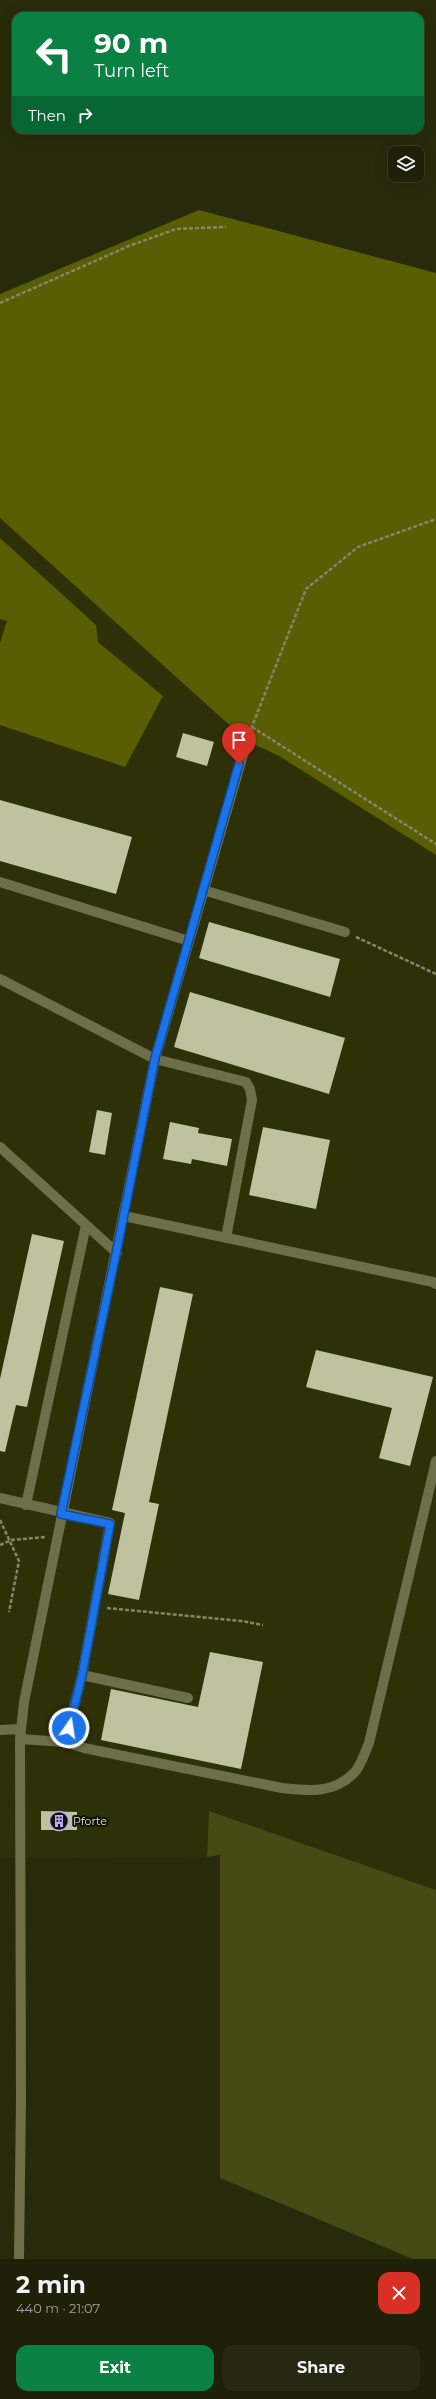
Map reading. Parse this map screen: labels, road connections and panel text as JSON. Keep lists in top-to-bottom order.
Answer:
{
  "places": {
    "building": ["Pforte"]
  },
  "page": {
    "turn": ["90 m", "Turn left"],
    "then": "Then",
    "heading": ["2 min", "440 m · 21:07"],
    "buttons": ["Exit", "Share"]
  }
}
